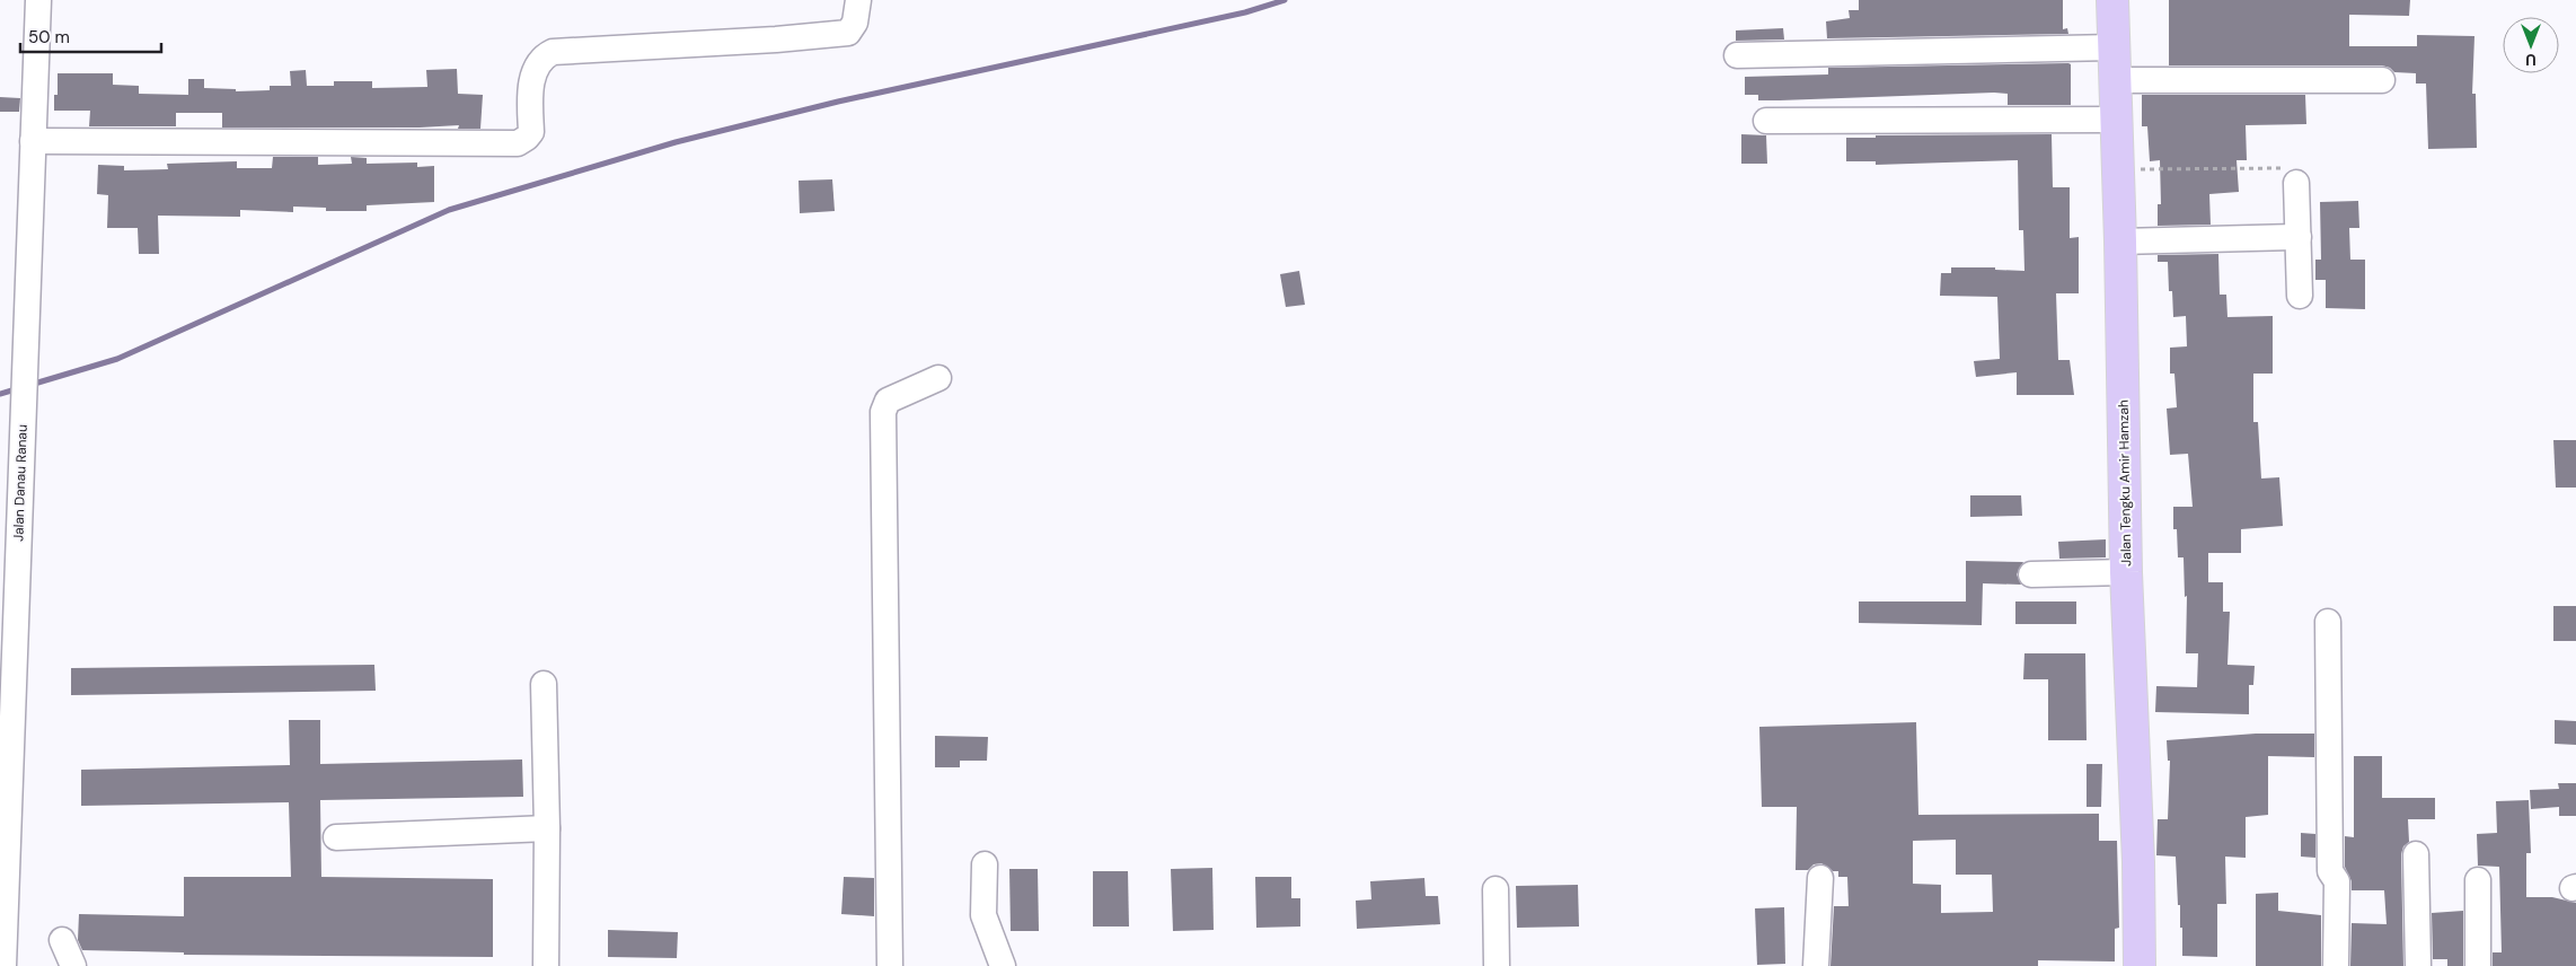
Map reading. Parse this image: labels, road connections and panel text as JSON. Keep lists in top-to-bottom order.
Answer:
{
  "streets": {
    "main road": ["Jalan Tengku Amir Hamzah"],
    "street": ["Jalan Danau Ranau"]
  },
  "scale_bar": "50 m",
  "north": "bottom"
}
